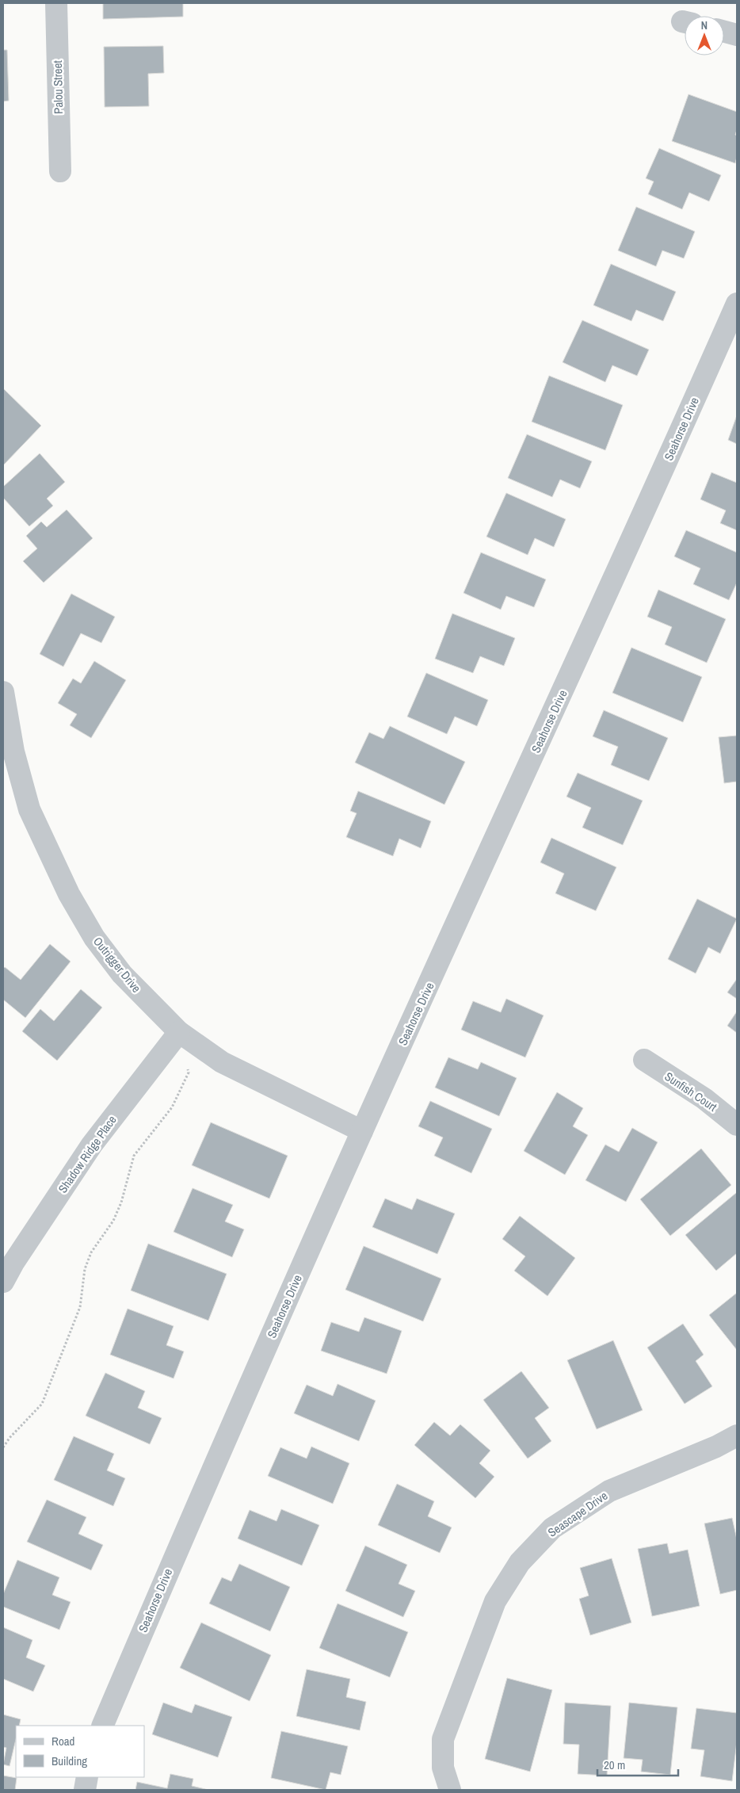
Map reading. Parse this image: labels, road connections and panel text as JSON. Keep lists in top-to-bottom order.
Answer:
{
  "streets": {
    "street": [
      "Palou Street",
      "Seahorse Drive",
      "Outrigger Drive",
      "Sunfish Court",
      "Shadow Ridge Place",
      "Seascape Drive"
    ]
  },
  "crossings": [
    ["Seahorse Drive", "Outrigger Drive"],
    ["Outrigger Drive", "Shadow Ridge Place"]
  ],
  "legend": ["Road", "Building"],
  "scale_bar": "20 m",
  "north": "top"
}
